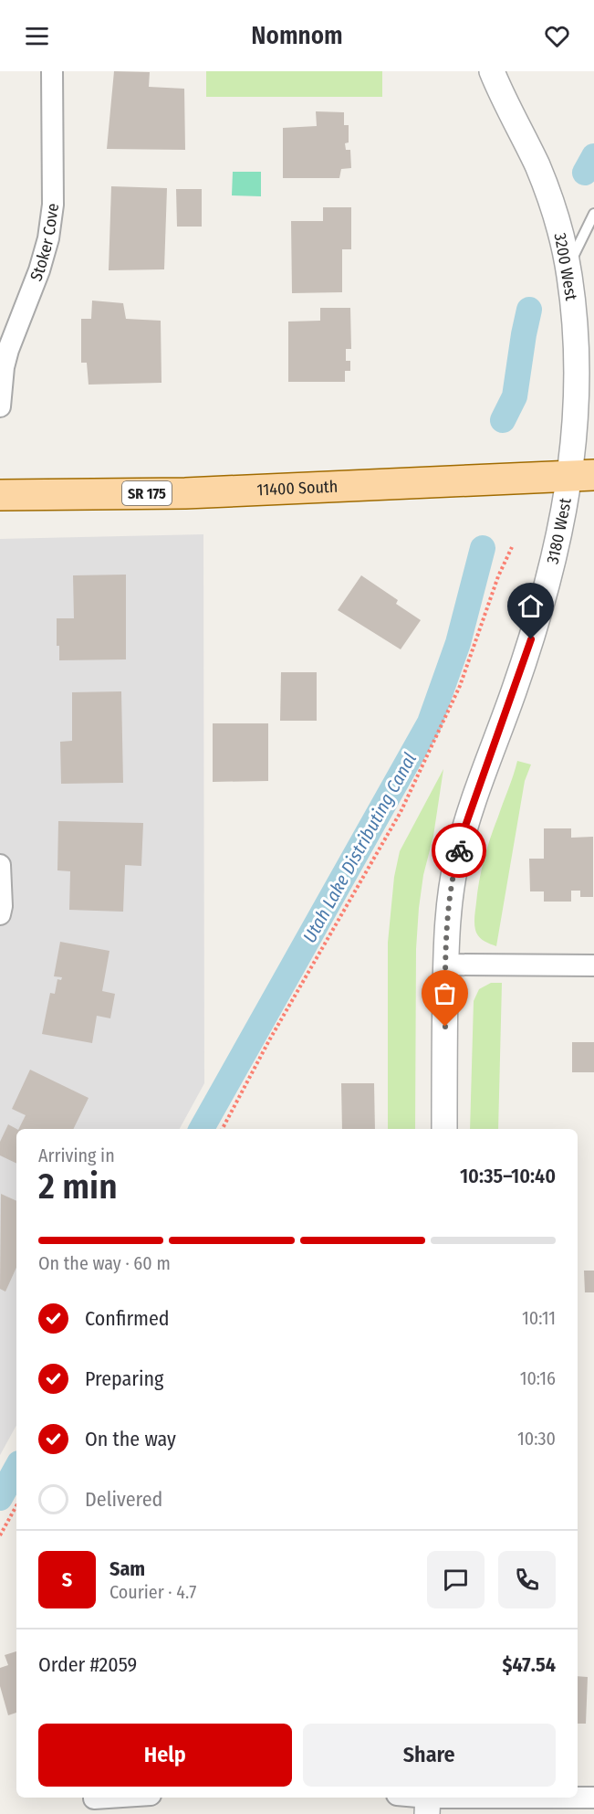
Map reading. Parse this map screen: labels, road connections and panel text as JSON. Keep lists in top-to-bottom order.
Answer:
{
  "streets": {
    "main road": ["11400 South", "SR 175"],
    "street": ["Stoker Cove", "3200 West", "3180 West"]
  },
  "crossings": [
    ["3200 West", "11400 South"],
    ["3200 West", "3180 West"],
    ["11400 South", "3180 West"]
  ],
  "water": ["Utah Lake Distributing Canal"],
  "page": {
    "header": "Nomnom",
    "heading": ["2 min", "Arriving in", "10:35–10:40"],
    "panel": [
      "Sam",
      "Courier · 4.7",
      "Order #2059",
      "$47.54"
    ],
    "bar": "On the way · 60 m",
    "list": [
      ["Confirmed", "10:11"],
      ["Preparing", "10:16"],
      ["On the way", "10:30"],
      "Delivered"
    ],
    "round": "S",
    "buttons": ["Help", "Share"]
  }
}
